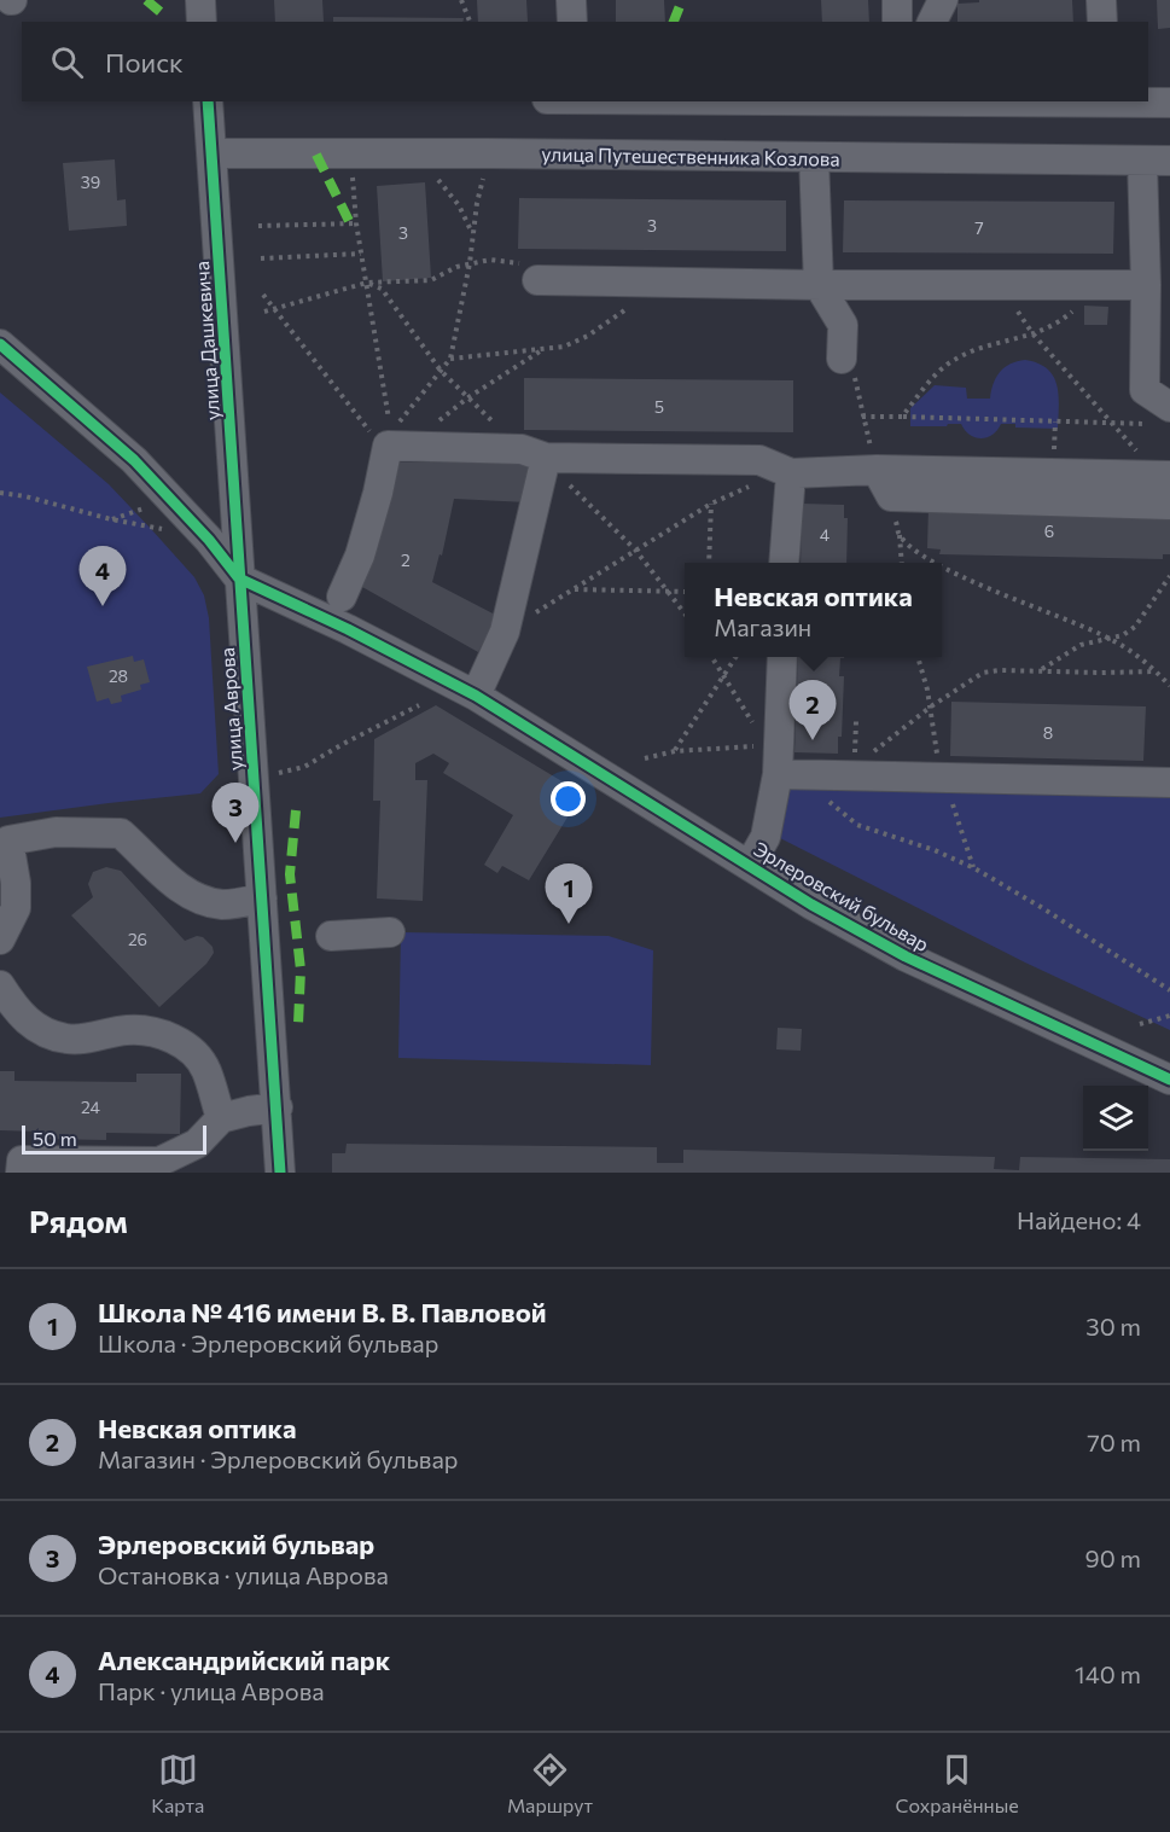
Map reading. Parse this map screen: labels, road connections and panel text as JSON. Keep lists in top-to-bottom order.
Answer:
{
  "streets": {
    "street": [
      "улица Путешественника Козлова",
      "улица Дашкевича",
      "улица Аврова",
      "Эрлеровский бульвар"
    ]
  },
  "crossings": [
    ["улица Путешественника Козлова", "улица Дашкевича"],
    ["улица Дашкевича", "улица Аврова"],
    ["улица Дашкевича", "Эрлеровский бульвар"],
    ["улица Аврова", "Эрлеровский бульвар"]
  ],
  "house_numbers": [
    "39",
    "3",
    "7",
    "3",
    "5",
    "6",
    "4",
    "2",
    "28",
    "8",
    "26",
    "24"
  ],
  "scale_bar": "50 m",
  "page": {
    "search": "Поиск",
    "pins": [
      "4",
      "2",
      "3",
      "1"
    ],
    "popup": ["Невская оптика", "Магазин"],
    "scale": "50 m",
    "heading": ["Рядом", "Найдено: 4"],
    "list": [
      {
        "mark": "1",
        "name": "Школа № 416 имени В. В. Павловой",
        "note": "Школа · Эрлеровский бульвар",
        "value": "30 m"
      },
      {
        "mark": "2",
        "name": "Невская оптика",
        "note": "Магазин · Эрлеровский бульвар",
        "value": "70 m"
      },
      {
        "mark": "3",
        "name": "Эрлеровский бульвар",
        "note": "Остановка · улица Аврова",
        "value": "90 m"
      },
      {
        "mark": "4",
        "name": "Александрийский парк",
        "note": "Парк · улица Аврова",
        "value": "140 m"
      }
    ],
    "nav": ["Карта", "Маршрут", "Сохранённые"]
  }
}
